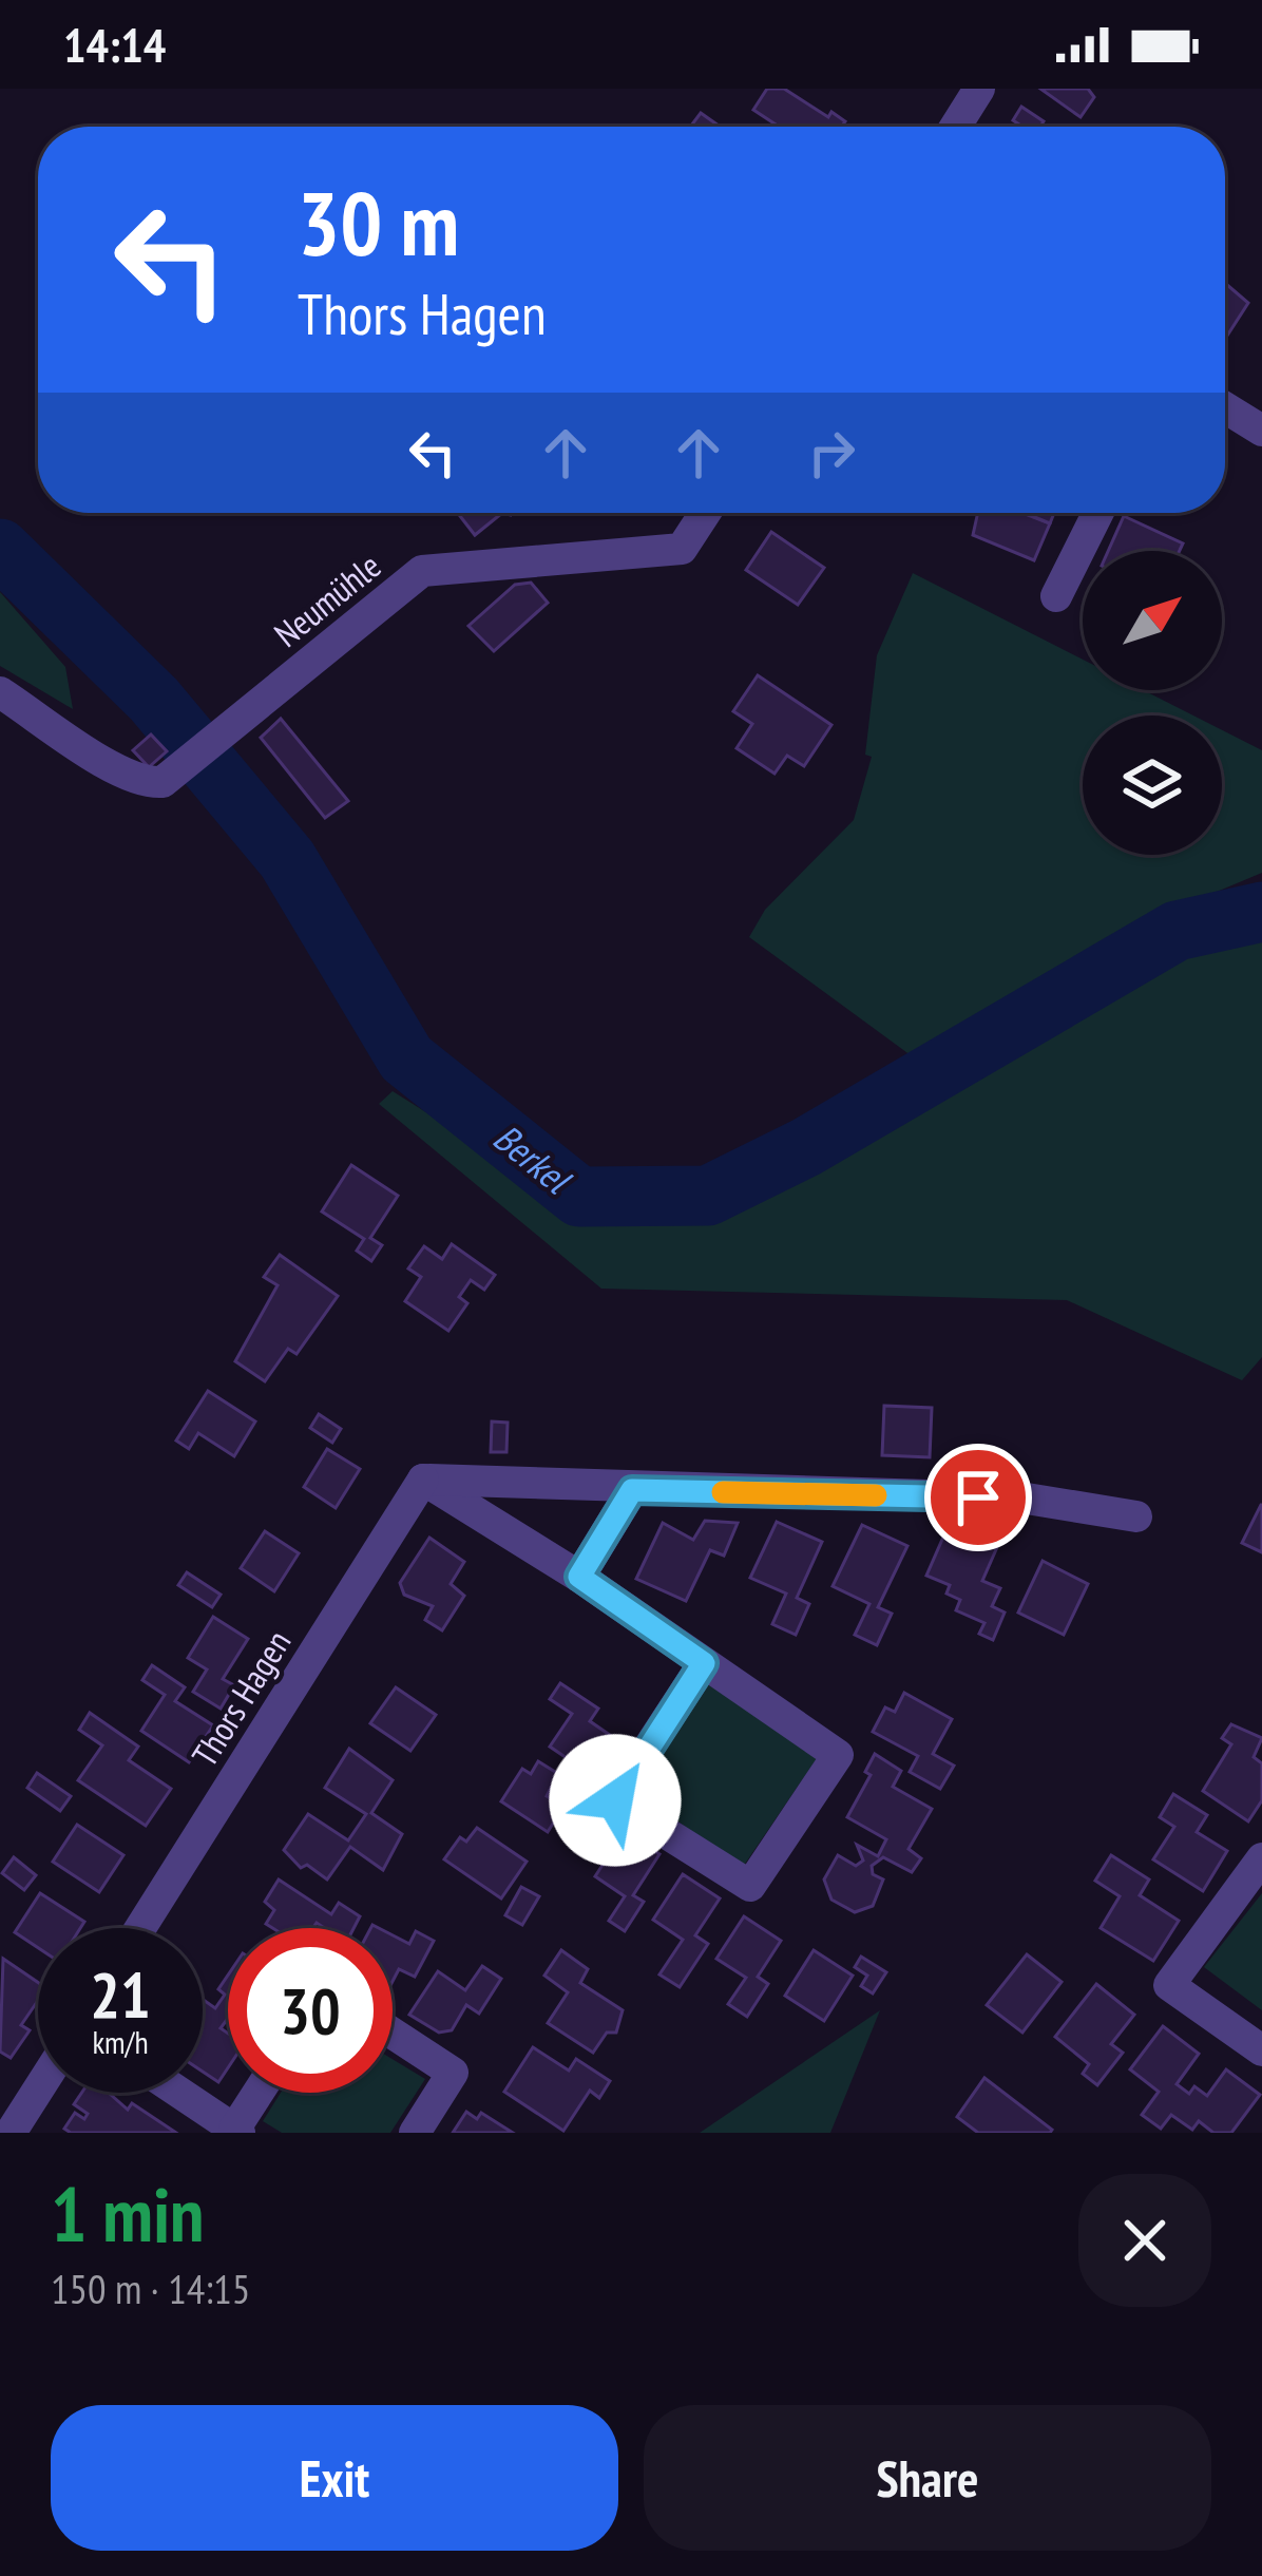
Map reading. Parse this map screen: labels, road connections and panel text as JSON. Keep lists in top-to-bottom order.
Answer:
{
  "streets": {
    "street": ["Neumühle", "Thors Hagen"]
  },
  "water": ["Berkel"],
  "north": "top right",
  "page": {
    "status": "14:14",
    "turn": ["30 m", "Thors Hagen"],
    "speed": "21 km/h",
    "limit": "30",
    "heading": ["1 min", "150 m · 14:15"],
    "buttons": ["Exit", "Share"]
  }
}
